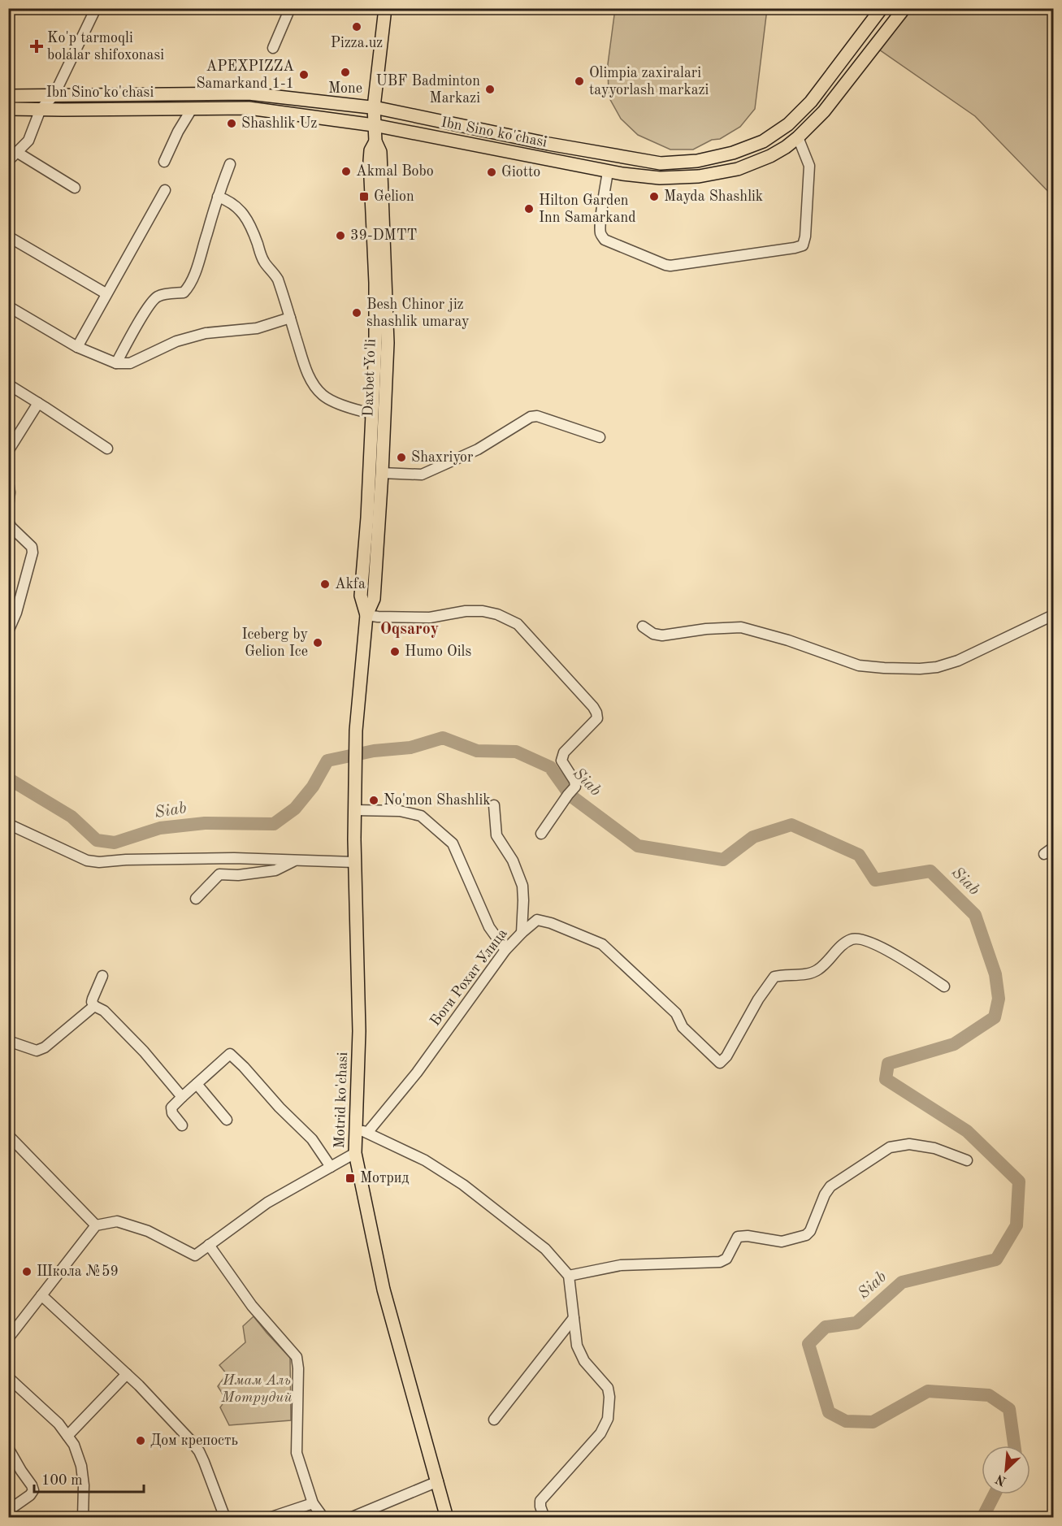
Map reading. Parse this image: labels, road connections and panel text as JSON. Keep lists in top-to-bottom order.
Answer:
{
  "streets": {
    "main road": ["Ibn Sino ko'chasi", "Daxbet Yo'li", "Motrid ko'chasi"],
    "street": ["Боги Рохат Улица"]
  },
  "crossings": [
    ["Ibn Sino ko'chasi", "Daxbet Yo'li"],
    ["Daxbet Yo'li", "Motrid ko'chasi"]
  ],
  "districts": ["Oqsaroy"],
  "water": ["Siab"],
  "parks": ["Имам Аль Мотрудий"],
  "places": {
    "other": [
      "Pizza.uz",
      "Mone",
      "APEXPIZZA Samarkand 1-1",
      "Olimpia zaxiralari tayyorlash markazi",
      "UBF Badminton Markazi",
      "Shashlik Uz",
      "Akmal Bobo",
      "Giotto",
      "Mayda Shashlik",
      "Hilton Garden Inn Samarkand",
      "39-DMTT",
      "Besh Chinor jiz shashlik umaray",
      "Shaxriyor",
      "Akfa",
      "Iceberg by Gelion Ice",
      "Humo Oils",
      "No'mon Shashlik",
      "Школа №59",
      "Дом крепость"
    ],
    "health": ["Ko'p tarmoqli bolalar shifoxonasi"],
    "transit": ["Gelion", "Мотрид"]
  },
  "scale_bar": "100 m",
  "north": "bottom left"
}
